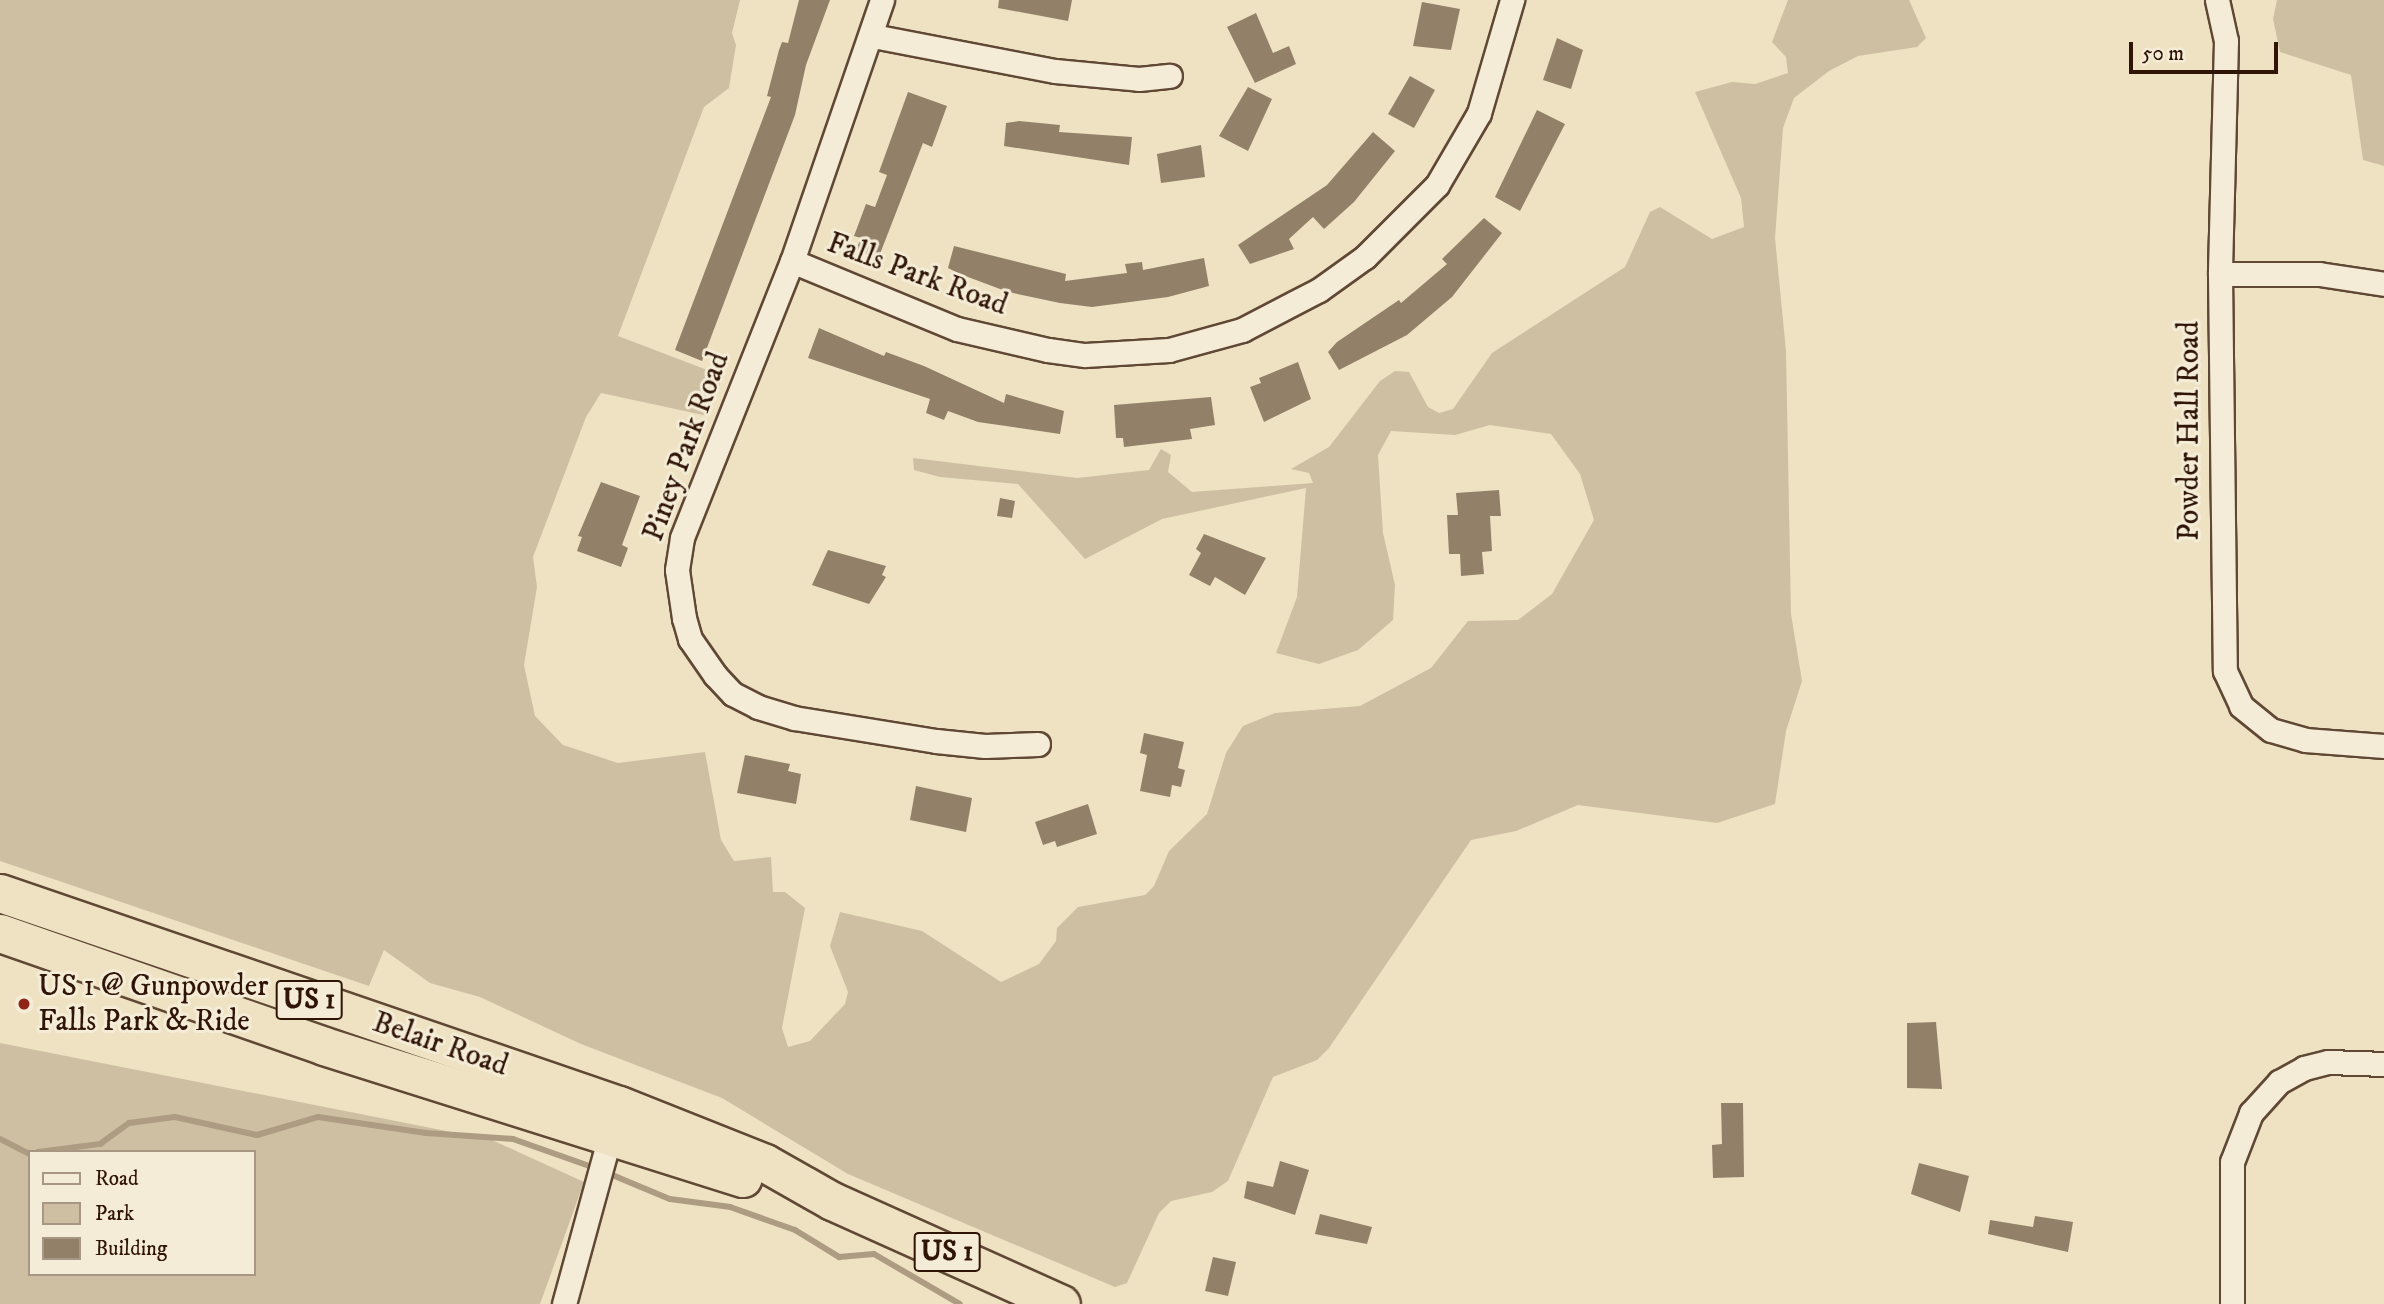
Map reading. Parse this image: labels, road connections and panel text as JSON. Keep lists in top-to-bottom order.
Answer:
{
  "streets": {
    "highway": ["US 1", "Belair Road"],
    "street": ["Falls Park Road", "Powder Hall Road", "Piney Park Road"]
  },
  "crossings": [
    ["Falls Park Road", "Piney Park Road"]
  ],
  "places": ["US 1 @ Gunpowder Falls Park & Ride"],
  "legend": ["Road", "Park", "Building"],
  "scale_bar": "50 m"
}
